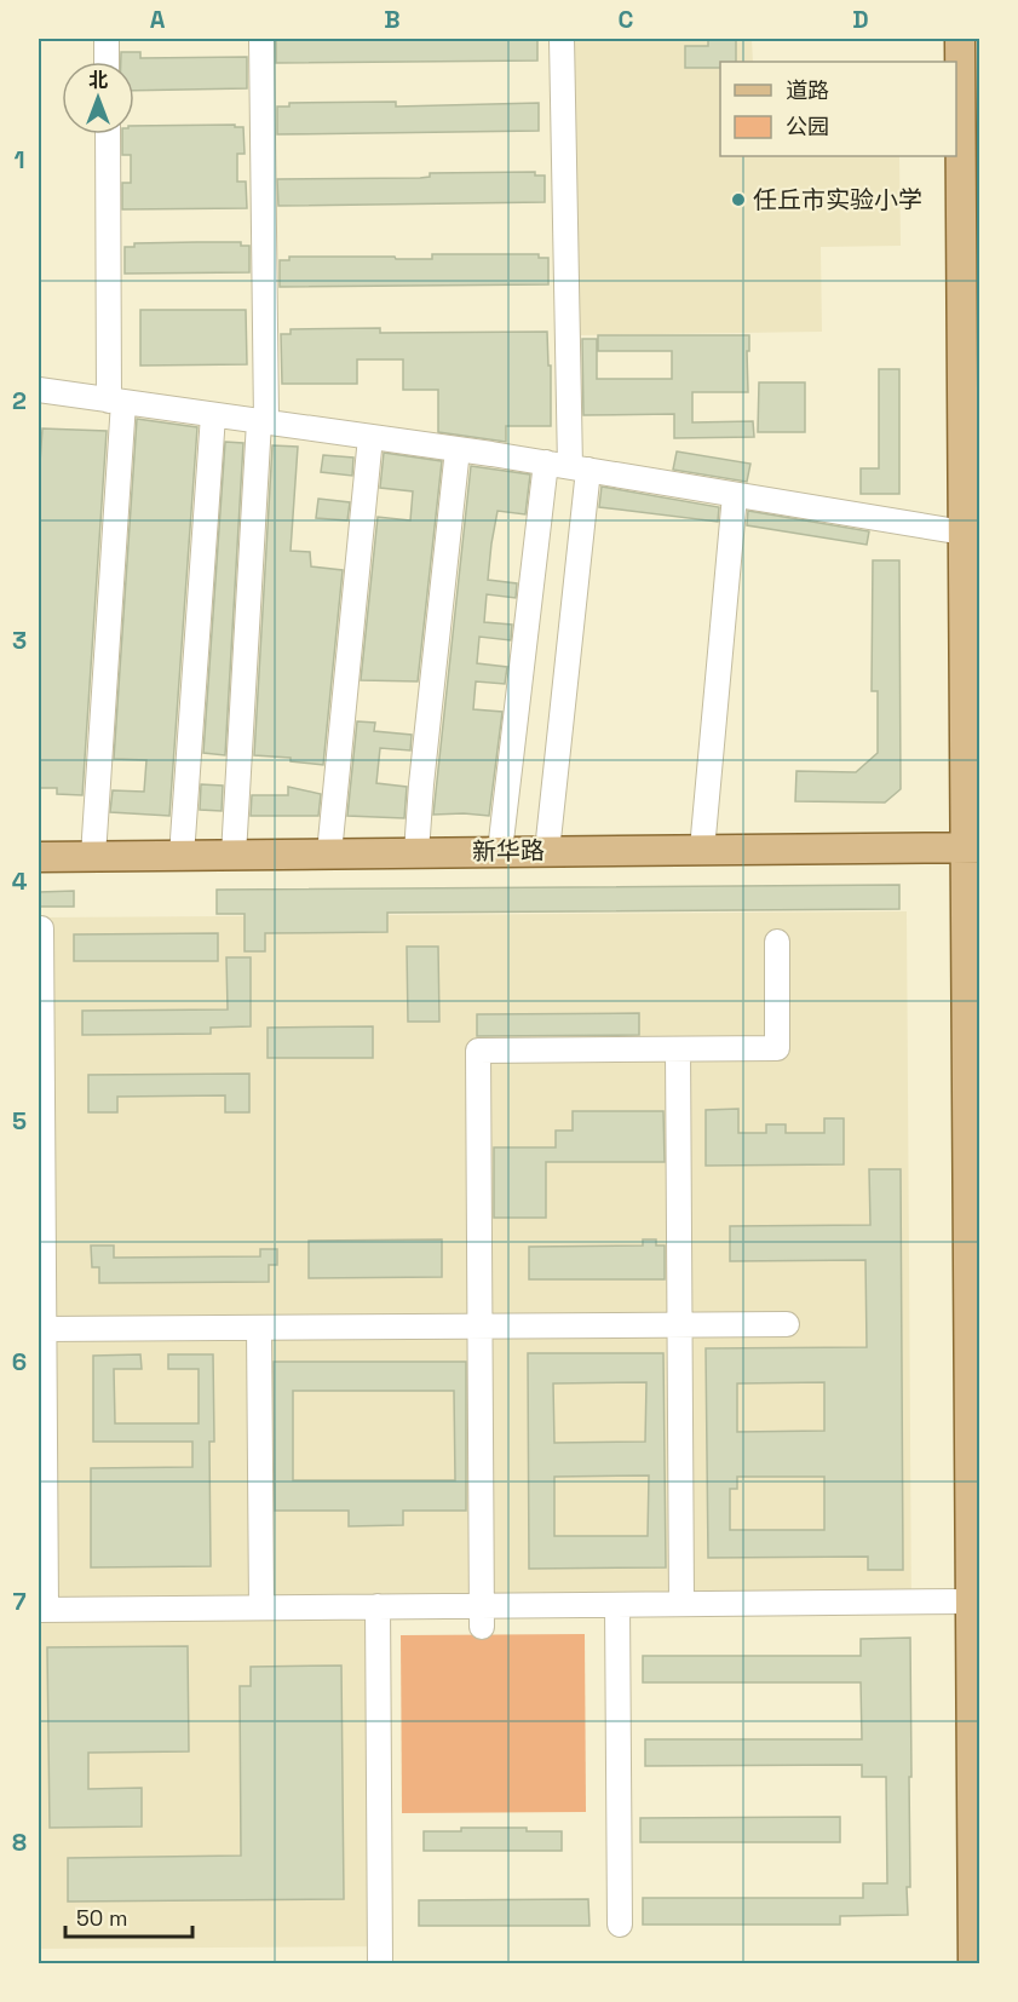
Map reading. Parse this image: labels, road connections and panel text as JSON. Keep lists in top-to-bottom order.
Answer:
{
  "streets": {
    "main road": ["新华路"]
  },
  "places": ["任丘市实验小学"],
  "legend": ["道路", "公园"],
  "scale_bar": "50 m",
  "north": "top",
  "grid": {
    "columns": [
      "A",
      "B",
      "C",
      "D"
    ],
    "rows": [
      "1",
      "2",
      "3",
      "4",
      "5",
      "6",
      "7",
      "8"
    ]
  }
}
